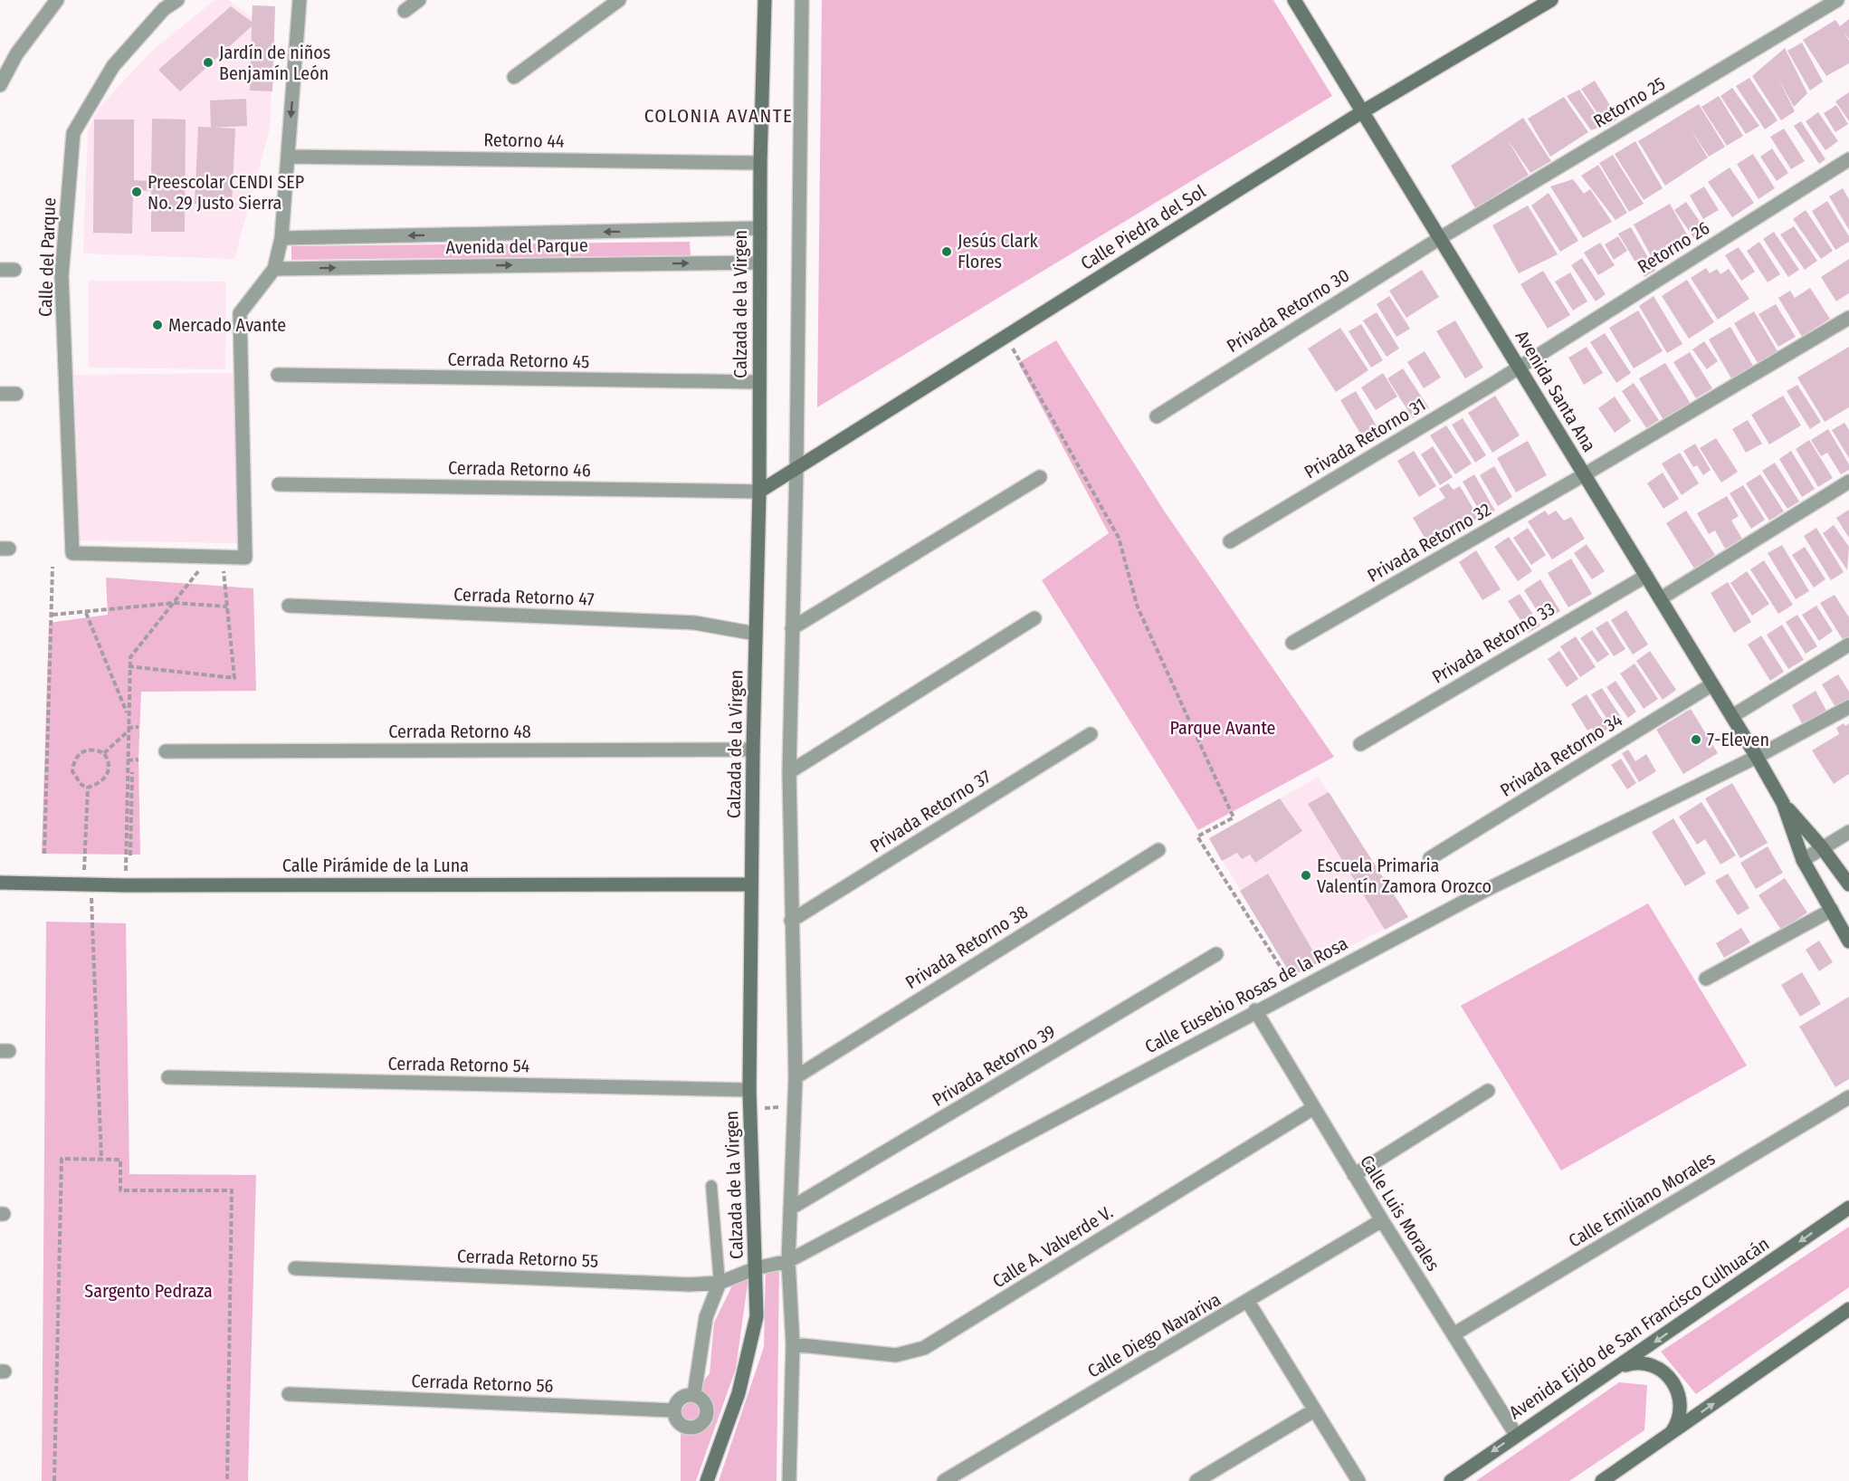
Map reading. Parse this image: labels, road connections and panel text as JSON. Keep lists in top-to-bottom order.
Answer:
{
  "streets": {
    "main road": [
      "Calle Piedra del Sol",
      "Calzada de la Virgen",
      "Avenida Santa Ana",
      "Calle Pirámide de la Luna",
      "Avenida Ejido de San Francisco Culhuacán"
    ],
    "street": [
      "Retorno 25",
      "Retorno 44",
      "Avenida del Parque",
      "Retorno 26",
      "Calle del Parque",
      "Privada Retorno 30",
      "Cerrada Retorno 45",
      "Privada Retorno 31",
      "Cerrada Retorno 46",
      "Privada Retorno 32",
      "Cerrada Retorno 47",
      "Privada Retorno 33",
      "Cerrada Retorno 48",
      "Privada Retorno 34",
      "Privada Retorno 37",
      "Privada Retorno 38",
      "Calle Eusebio Rosas de la Rosa",
      "Cerrada Retorno 54",
      "Privada Retorno 39",
      "Calle Emiliano Morales",
      "Calle Luis Morales",
      "Calle A. Valverde V.",
      "Cerrada Retorno 55",
      "Calle Diego Navariva",
      "Cerrada Retorno 56"
    ]
  },
  "crossings": [
    ["Retorno 25", "Privada Retorno 30"],
    ["Retorno 25", "Avenida Santa Ana"],
    ["Retorno 44", "Calzada de la Virgen"],
    ["Calle Piedra del Sol", "Calzada de la Virgen"],
    ["Calle Piedra del Sol", "Avenida Santa Ana"],
    ["Calle Piedra del Sol", "Cerrada Retorno 46"],
    ["Avenida del Parque", "Calzada de la Virgen"],
    ["Retorno 26", "Avenida Santa Ana"],
    ["Retorno 26", "Privada Retorno 31"],
    ["Calzada de la Virgen", "Cerrada Retorno 45"],
    ["Calzada de la Virgen", "Cerrada Retorno 46"],
    ["Calzada de la Virgen", "Cerrada Retorno 47"],
    ["Calzada de la Virgen", "Cerrada Retorno 48"],
    ["Calzada de la Virgen", "Calle Pirámide de la Luna"],
    ["Calzada de la Virgen", "Calle Eusebio Rosas de la Rosa"],
    ["Calzada de la Virgen", "Cerrada Retorno 54"],
    ["Calzada de la Virgen", "Cerrada Retorno 55"],
    ["Privada Retorno 30", "Avenida Santa Ana"],
    ["Avenida Santa Ana", "Privada Retorno 31"],
    ["Avenida Santa Ana", "Privada Retorno 32"],
    ["Avenida Santa Ana", "Privada Retorno 33"],
    ["Avenida Santa Ana", "Privada Retorno 34"],
    ["Avenida Santa Ana", "Calle Eusebio Rosas de la Rosa"],
    ["Calle Eusebio Rosas de la Rosa", "Calle Luis Morales"],
    ["Calle Eusebio Rosas de la Rosa", "Cerrada Retorno 55"],
    ["Calle Emiliano Morales", "Calle Luis Morales"],
    ["Calle Luis Morales", "Calle A. Valverde V."],
    ["Calle Luis Morales", "Avenida Ejido de San Francisco Culhuacán"],
    ["Calle Luis Morales", "Calle Diego Navariva"]
  ],
  "districts": ["COLONIA AVANTE"],
  "parks": ["Parque Avante", "Sargento Pedraza"],
  "places": [
    "Jardín de niños Benjamín León",
    "Preescolar CENDI SEP No. 29 Justo Sierra",
    "Jesús Clark Flores",
    "Mercado Avante",
    "7-Eleven",
    "Escuela Primaria Valentín Zamora Orozco"
  ]
}
